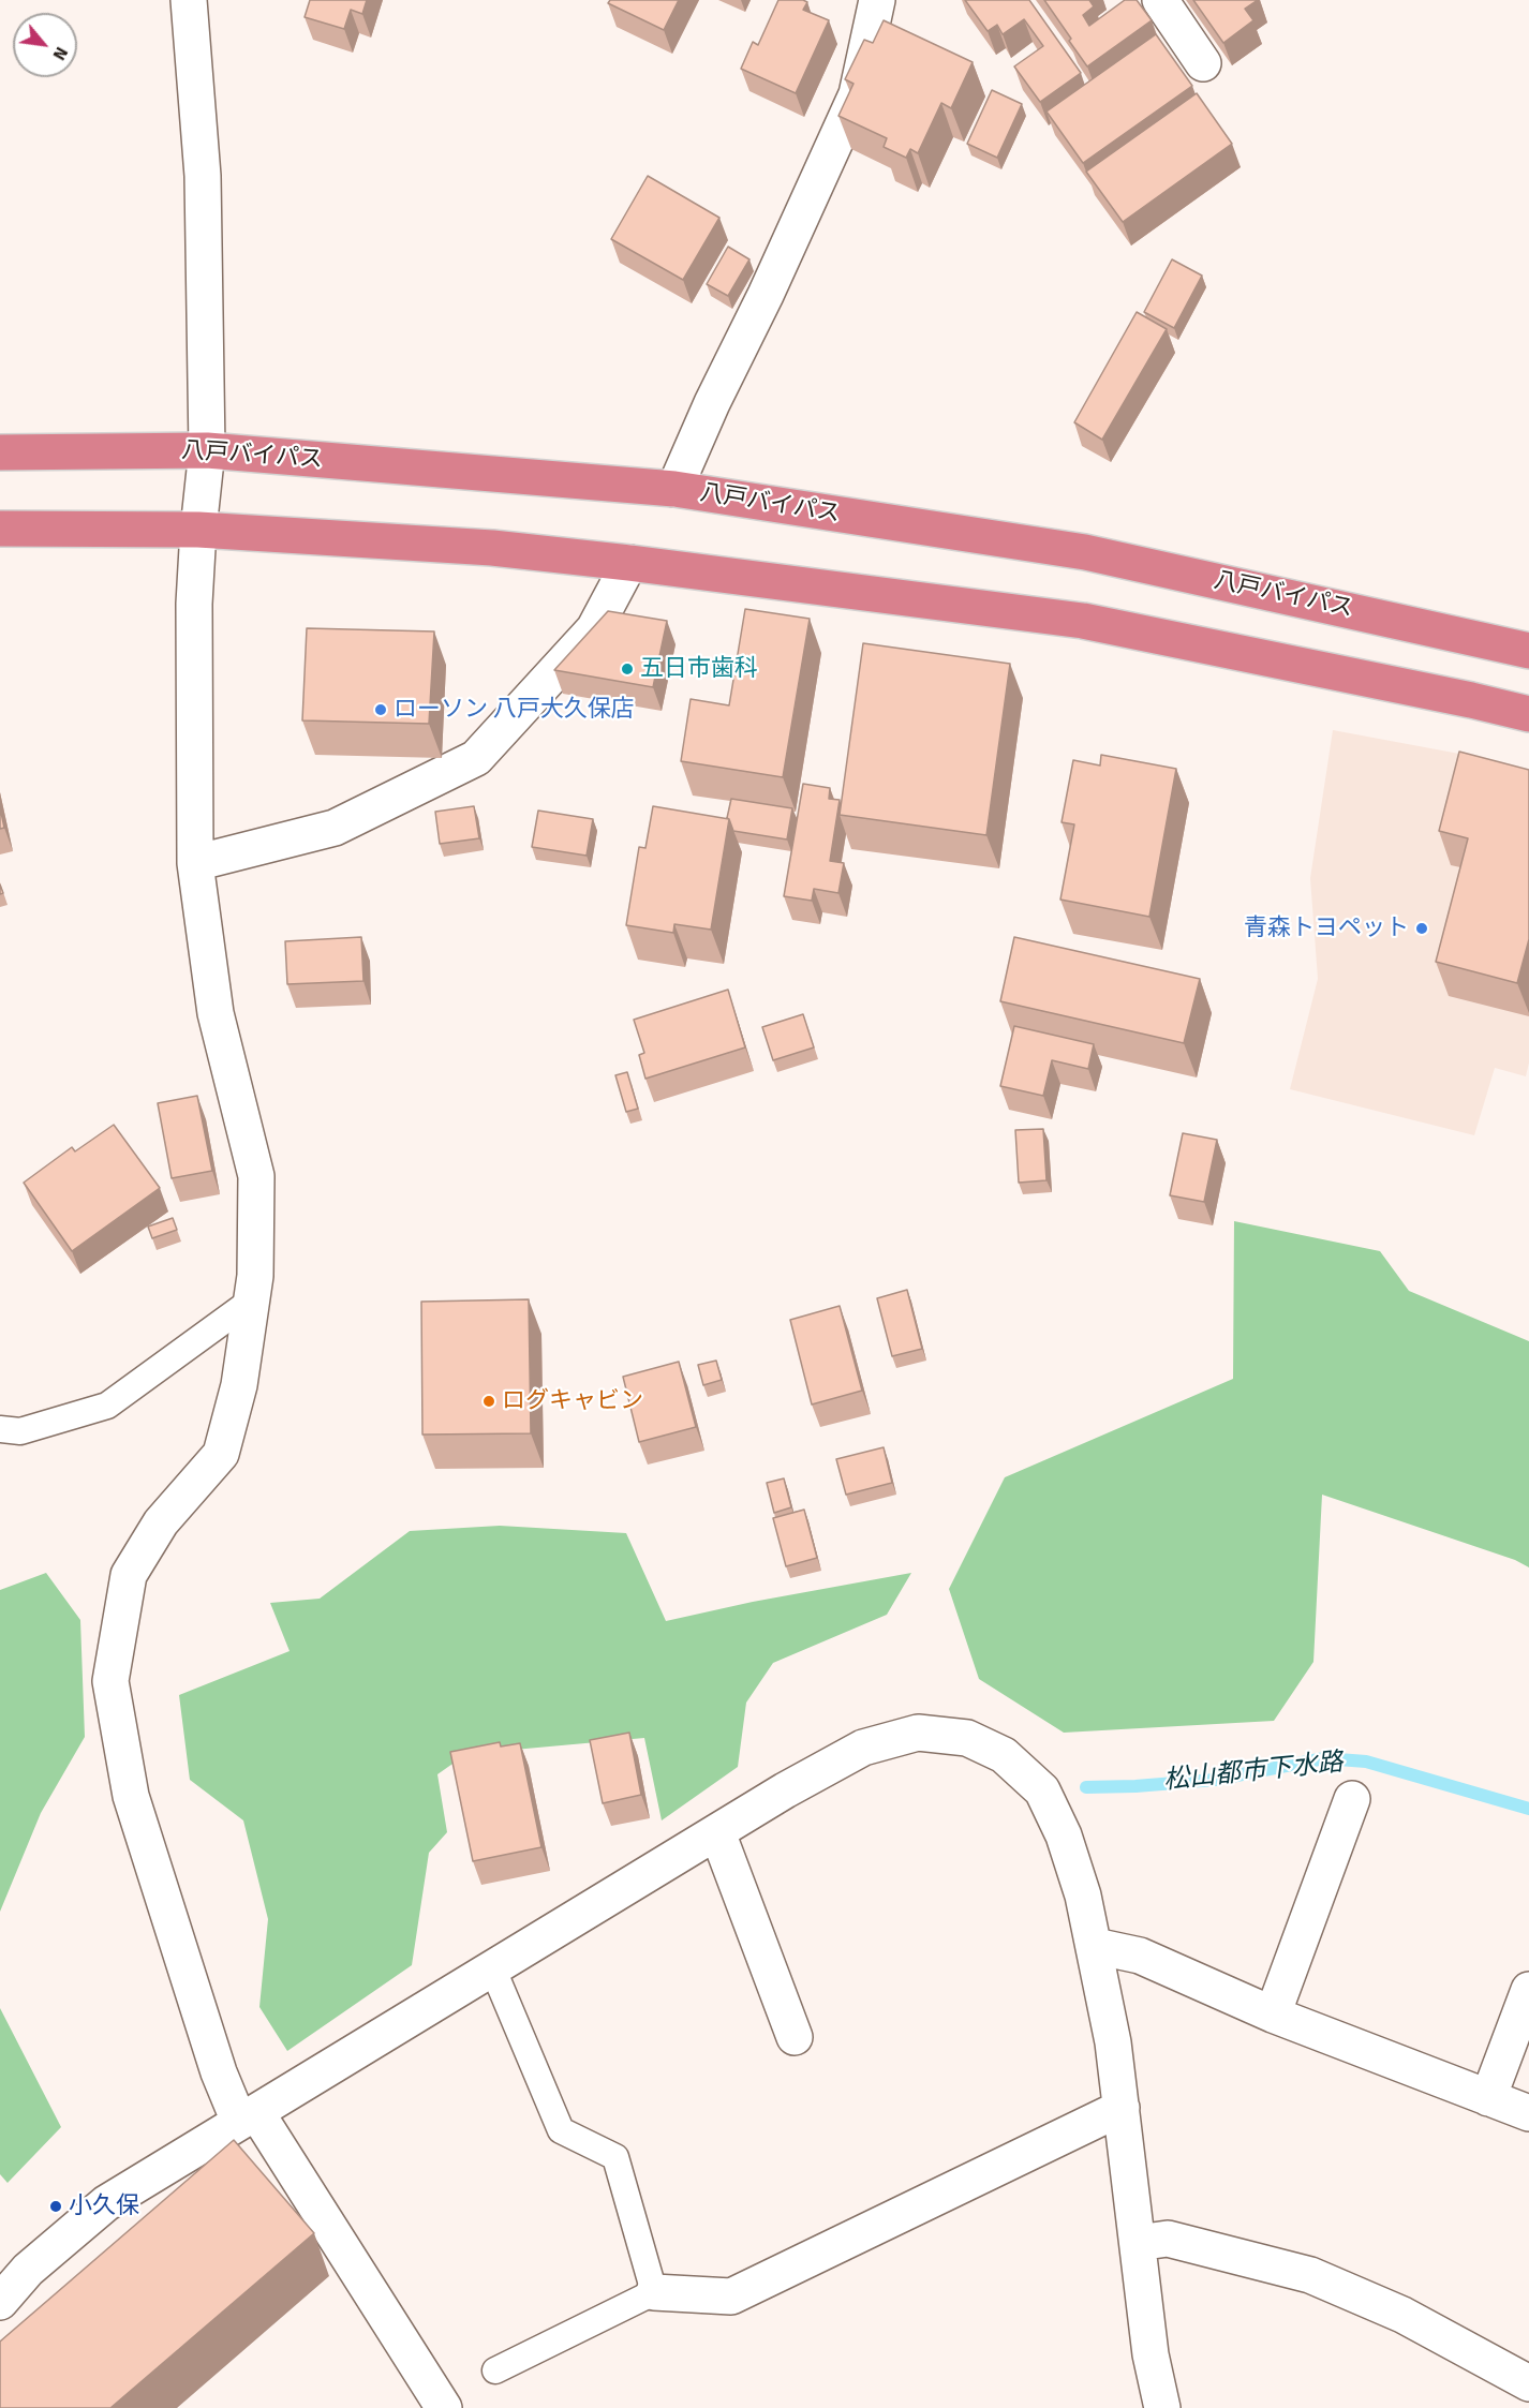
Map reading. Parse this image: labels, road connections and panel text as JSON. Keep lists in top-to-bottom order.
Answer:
{
  "streets": {
    "highway": ["八戸バイパス"]
  },
  "water": ["松山都市下水路"],
  "places": [
    "五日市歯科",
    "ローソン 八戸大久保店",
    "青森トヨペット",
    "ログキャビン",
    "小久保"
  ],
  "north": "bottom right"
}
